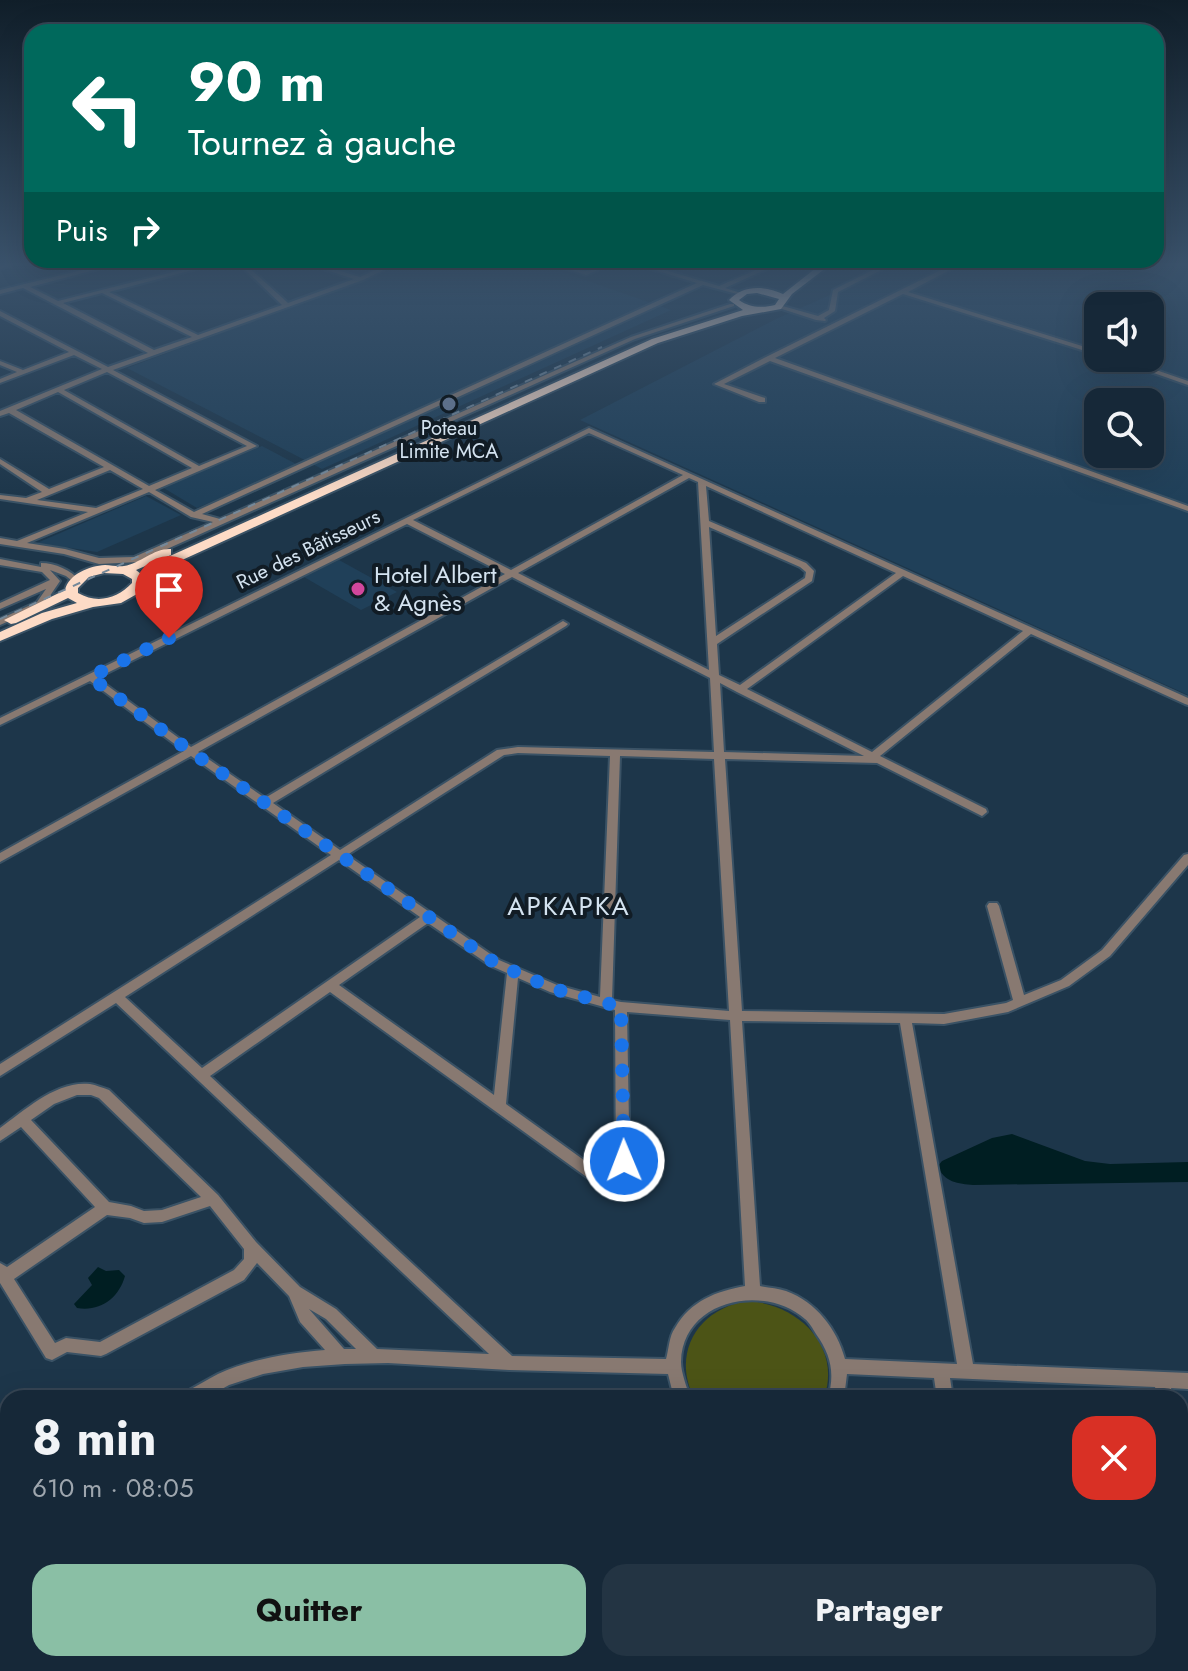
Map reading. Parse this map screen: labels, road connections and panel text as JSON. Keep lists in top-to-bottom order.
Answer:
{
  "streets": {
    "street": ["Rue des Bâtisseurs"]
  },
  "districts": ["APKAPKA"],
  "places": ["Poteau Limite MCA", "Hotel Albert & Agnès"],
  "page": {
    "turn": ["90 m", "Tournez à gauche"],
    "then": "Puis",
    "heading": ["8 min", "610 m · 08:05"],
    "buttons": ["Quitter", "Partager"]
  }
}
